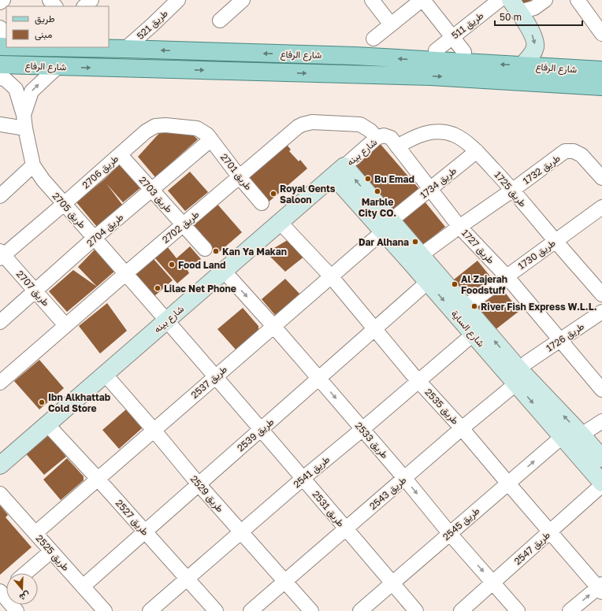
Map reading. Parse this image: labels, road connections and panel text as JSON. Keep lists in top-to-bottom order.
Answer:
{
  "streets": {
    "main road": ["شارع الرفاع"],
    "street": [
      "طريق 521",
      "طريق 511",
      "شارع بينه",
      "طريق 1732",
      "طريق 2706",
      "طريق 2701",
      "طريق 1734",
      "طريق 1725",
      "طريق 2703",
      "طريق 2705",
      "طريق 2702",
      "طريق 2704",
      "طريق 1727",
      "طريق 1730",
      "طريق 2707",
      "شارع الساية",
      "طريق 1726",
      "طريق 2537",
      "طريق 2535",
      "طريق 2539",
      "طريق 2533",
      "طريق 2541",
      "طريق 2543",
      "طريق 2529",
      "طريق 2531",
      "طريق 2527",
      "طريق 2545",
      "طريق 2547",
      "طريق 2525"
    ]
  },
  "crossings": [
    ["طريق 521", "شارع الرفاع"],
    ["شارع الرفاع", "طريق 2705"],
    ["شارع بينه", "طريق 2705"],
    ["شارع بينه", "طريق 2702"],
    ["شارع بينه", "طريق 1727"],
    ["شارع بينه", "شارع الساية"],
    ["شارع بينه", "طريق 2535"],
    ["شارع بينه", "طريق 2533"],
    ["شارع بينه", "طريق 2529"],
    ["شارع بينه", "طريق 2531"],
    ["شارع بينه", "طريق 2527"],
    ["طريق 1732", "طريق 1725"],
    ["طريق 1732", "طريق 1727"],
    ["طريق 1732", "شارع الساية"],
    ["طريق 2706", "طريق 2701"],
    ["طريق 2706", "طريق 2703"],
    ["طريق 2706", "طريق 2705"],
    ["طريق 2706", "طريق 2704"],
    ["طريق 2706", "طريق 2707"],
    ["طريق 2701", "طريق 2702"],
    ["طريق 2701", "طريق 2704"],
    ["طريق 1734", "طريق 1725"],
    ["طريق 1734", "طريق 1727"],
    ["طريق 1725", "طريق 1727"],
    ["طريق 1725", "طريق 1730"],
    ["طريق 2703", "طريق 2702"],
    ["طريق 2703", "طريق 2704"],
    ["طريق 2705", "طريق 2702"],
    ["طريق 2705", "طريق 2704"],
    ["طريق 2705", "طريق 2531"],
    ["طريق 2702", "طريق 1727"],
    ["طريق 2702", "طريق 2707"],
    ["طريق 2704", "طريق 2707"],
    ["طريق 1727", "طريق 1730"],
    ["طريق 1727", "طريق 1726"],
    ["شارع الساية", "طريق 1726"],
    ["شارع الساية", "طريق 2537"],
    ["شارع الساية", "طريق 2539"],
    ["شارع الساية", "طريق 2541"],
    ["شارع الساية", "طريق 2543"],
    ["شارع الساية", "طريق 2545"],
    ["طريق 1726", "طريق 2543"],
    ["طريق 2537", "طريق 2535"],
    ["طريق 2537", "طريق 2533"],
    ["طريق 2537", "طريق 2529"],
    ["طريق 2537", "طريق 2531"],
    ["طريق 2537", "طريق 2527"],
    ["طريق 2537", "طريق 2525"],
    ["طريق 2535", "طريق 2539"],
    ["طريق 2535", "طريق 2541"],
    ["طريق 2535", "طريق 2543"],
    ["طريق 2535", "طريق 2545"],
    ["طريق 2535", "طريق 2547"],
    ["طريق 2539", "طريق 2533"],
    ["طريق 2539", "طريق 2529"],
    ["طريق 2539", "طريق 2531"],
    ["طريق 2539", "طريق 2527"],
    ["طريق 2539", "طريق 2525"],
    ["طريق 2533", "طريق 2541"],
    ["طريق 2533", "طريق 2543"],
    ["طريق 2533", "طريق 2545"],
    ["طريق 2533", "طريق 2547"],
    ["طريق 2541", "طريق 2529"],
    ["طريق 2541", "طريق 2531"],
    ["طريق 2541", "طريق 2527"],
    ["طريق 2543", "طريق 2529"],
    ["طريق 2543", "طريق 2531"],
    ["طريق 2531", "طريق 2545"]
  ],
  "one_way": ["طريق 2533"],
  "places": [
    "Bu Emad",
    "Marble City CO.",
    "Royal Gents Saloon",
    "Dar Alhana",
    "Kan Ya Makan",
    "Food Land",
    "Al Zajerah Foodstuff",
    "Lilac Net Phone",
    "River Fish Express W.L.L.",
    "Ibn Alkhattab Cold Store"
  ],
  "legend": ["طريق", "مبنى"],
  "scale_bar": "50 m",
  "north": "bottom"
}
